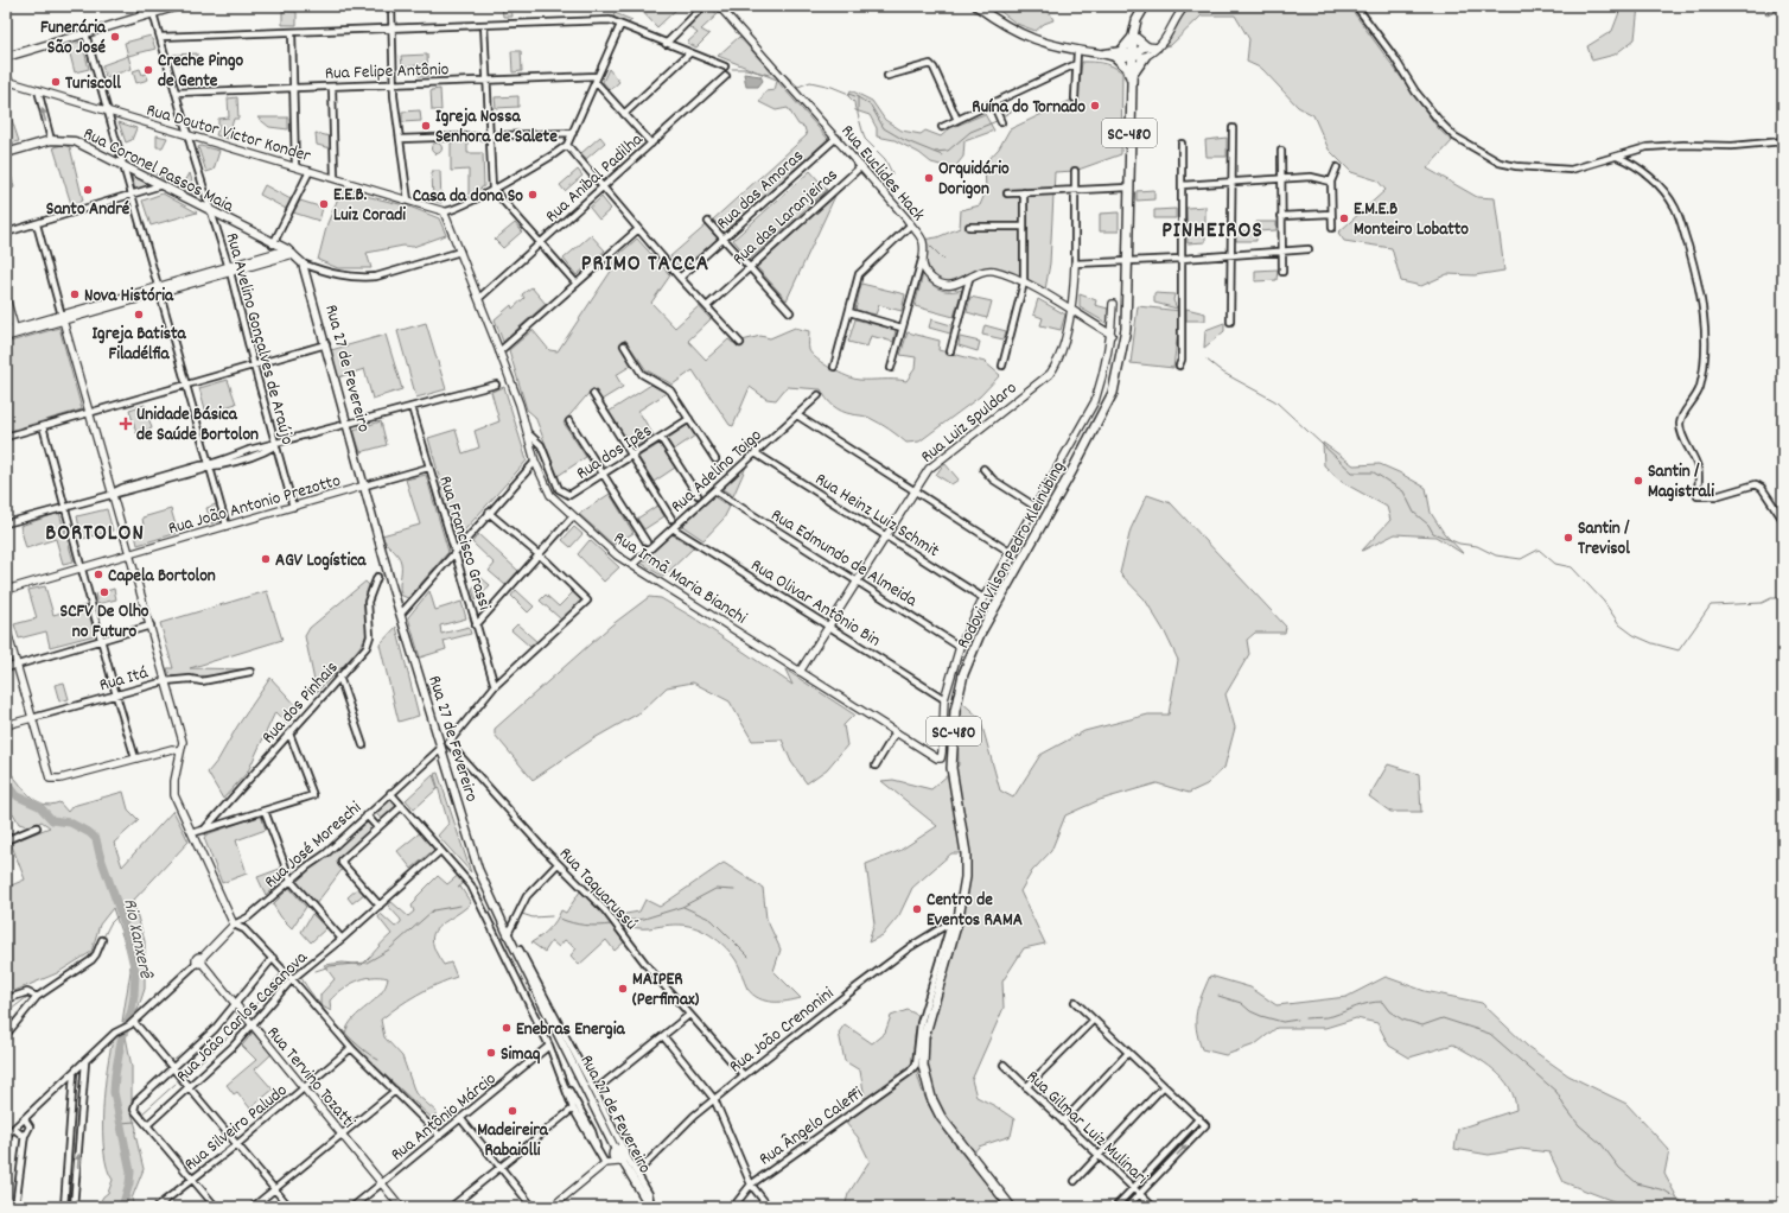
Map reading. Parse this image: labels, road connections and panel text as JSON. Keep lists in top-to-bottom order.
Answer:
{
  "streets": {
    "main road": [
      "SC-480",
      "Rua Coronel Passos Maia",
      "Rua 27 de Fevereiro",
      "Rodovia Vilson Pedro Kleinübing"
    ],
    "street": [
      "Rua Felipe Antônio",
      "Rua Doutor Victor Konder",
      "Rua Euclides Hack",
      "Rua Anibal Padilha",
      "Rua das Amoras",
      "Rua das Laranjeiras",
      "Rua Avelino Gonçalves de Araújo",
      "Rua Luiz Spuldaro",
      "Rua dos Ipês",
      "Rua Adelino Toigo",
      "Rua João Antonio Prezotto",
      "Rua Heinz Luiz Schmit",
      "Rua Francisco Grassi",
      "Rua Edmundo de Almeida",
      "Rua Irmã Maria Bianchi",
      "Rua Olivar Antônio Bin",
      "Rua Itá",
      "Rua dos Pinhais",
      "Rua José Moreschi",
      "Rua Taquarussú",
      "Rua João Carlos Casanova",
      "Rua João Crenonini",
      "Rua Tervino Tozatti",
      "Rua Antônio Márcio",
      "Rua Ângelo Caleffi",
      "Rua Silveiro Paludo",
      "Rua Gilmar Luiz Mulinari"
    ]
  },
  "crossings": [
    ["Rua Felipe Antônio", "Rua Avelino Gonçalves de Araújo"],
    ["Rua Doutor Victor Konder", "Rua Avelino Gonçalves de Araújo"],
    ["Rua Doutor Victor Konder", "Rua Irmã Maria Bianchi"],
    ["Rua Coronel Passos Maia", "Rua Avelino Gonçalves de Araújo"],
    ["Rua Coronel Passos Maia", "Rua 27 de Fevereiro"],
    ["Rua Euclides Hack", "Rua das Amoras"],
    ["Rua Euclides Hack", "Rua das Laranjeiras"],
    ["Rua Euclides Hack", "Rua Luiz Spuldaro"],
    ["Rua Anibal Padilha", "Rua Irmã Maria Bianchi"],
    ["Rua Avelino Gonçalves de Araújo", "Rua João Antonio Prezotto"],
    ["Rua 27 de Fevereiro", "Rua João Antonio Prezotto"],
    ["Rua 27 de Fevereiro", "Rua José Moreschi"],
    ["Rua Luiz Spuldaro", "Rua Heinz Luiz Schmit"],
    ["Rua Luiz Spuldaro", "Rua Edmundo de Almeida"],
    ["Rua Luiz Spuldaro", "Rua Irmã Maria Bianchi"],
    ["Rua Luiz Spuldaro", "Rua Olivar Antônio Bin"],
    ["Rua dos Ipês", "Rua Irmã Maria Bianchi"],
    ["Rua Adelino Toigo", "Rua Heinz Luiz Schmit"],
    ["Rua Adelino Toigo", "Rua Edmundo de Almeida"],
    ["Rua Adelino Toigo", "Rua Irmã Maria Bianchi"],
    ["Rua Adelino Toigo", "Rua Olivar Antônio Bin"],
    ["Rua João Antonio Prezotto", "Rua Francisco Grassi"],
    ["Rodovia Vilson Pedro Kleinübing", "Rua João Crenonini"],
    ["Rodovia Vilson Pedro Kleinübing", "Rua Ângelo Caleffi"],
    ["Rua Irmã Maria Bianchi", "Rua Olivar Antônio Bin"],
    ["Rua José Moreschi", "Rua Tervino Tozatti"],
    ["Rua Taquarussú", "Rua João Crenonini"],
    ["Rua João Carlos Casanova", "Rua Tervino Tozatti"],
    ["Rua João Crenonini", "Rua Ângelo Caleffi"],
    ["Rua Tervino Tozatti", "Rua Antônio Márcio"],
    ["Rua Tervino Tozatti", "Rua Silveiro Paludo"]
  ],
  "districts": ["PINHEIROS", "PRIMO TACCA", "BORTOLON"],
  "water": ["Rio Xanxerê"],
  "places": {
    "other": [
      "Funerária São José",
      "Creche Pingo de Gente",
      "Turiscoll",
      "Ruína do Tornado",
      "Igreja Nossa Senhora de Salete",
      "Orquidário Dorigon",
      "Santo André",
      "Casa da dona So",
      "E.E.B. Luiz Coradi",
      "E.M.E.B Monteiro Lobatto",
      "Nova História",
      "Igreja Batista Filadélfia",
      "Santin / Magistrali",
      "Santin / Trevisol",
      "AGV Logística",
      "Capela Bortolon",
      "SCFV De Olho no Futuro",
      "Centro de Eventos RAMA",
      "MAIPER (Perfimax)",
      "Enebras Energia",
      "Simaq",
      "Madeireira Rabaiolli"
    ],
    "health": ["Unidade Básica de Saúde Bortolon"]
  }
}
